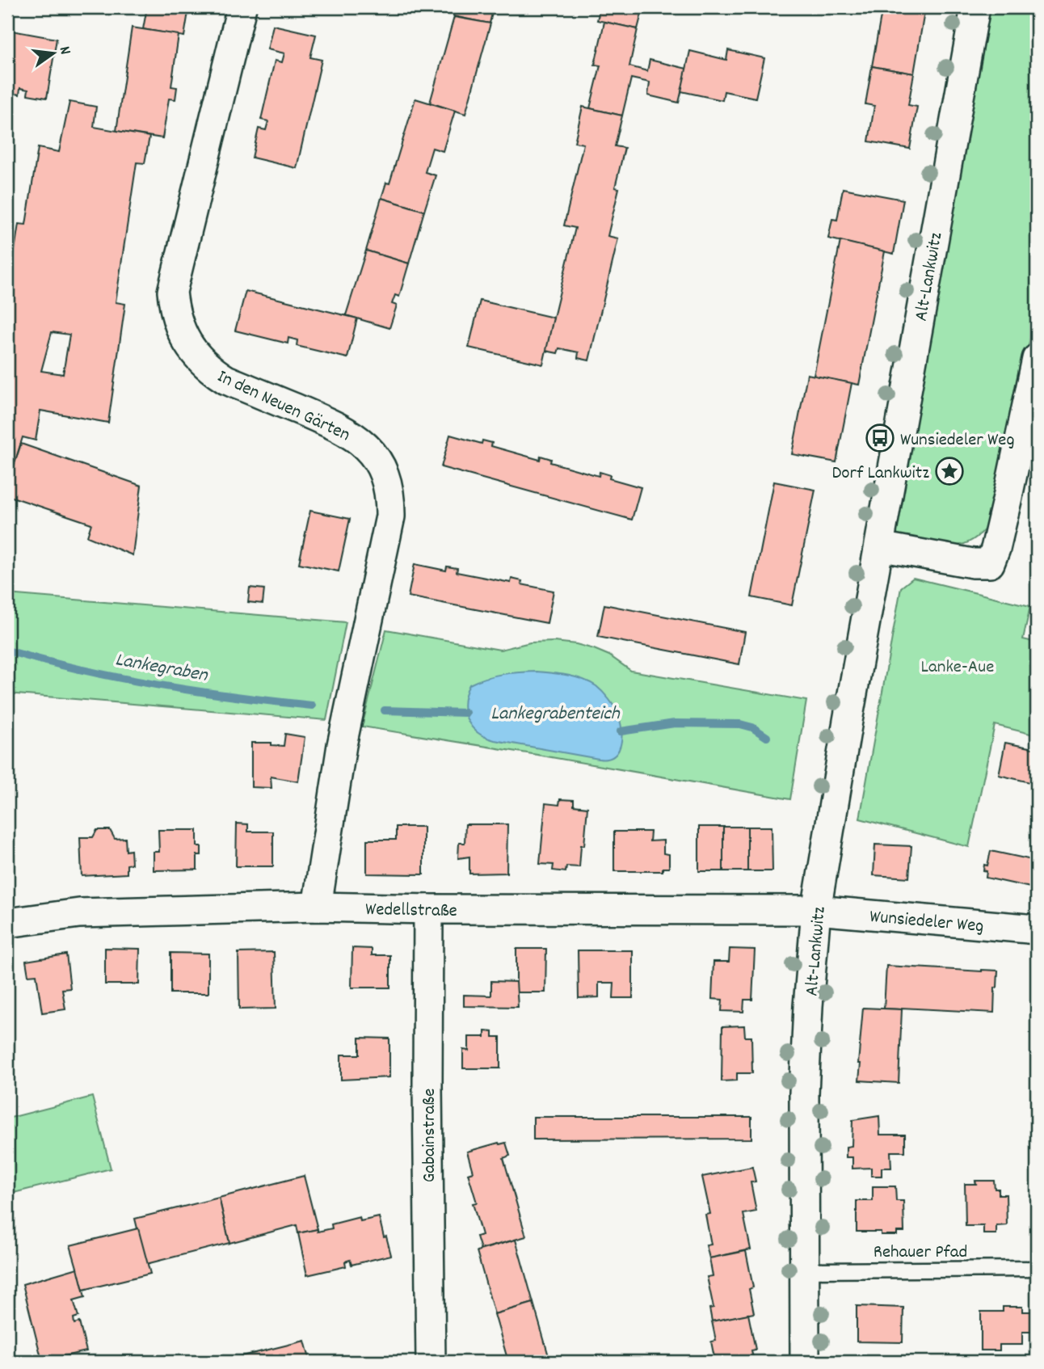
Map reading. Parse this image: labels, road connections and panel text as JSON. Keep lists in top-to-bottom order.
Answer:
{
  "streets": {
    "street": [
      "Alt-Lankwitz",
      "In den Neuen Gärten",
      "Wedellstraße",
      "Wunsiedeler Weg",
      "Gabainstraße"
    ],
    "lane": ["Rehauer Pfad"]
  },
  "crossings": [
    ["Alt-Lankwitz", "Wedellstraße"],
    ["Alt-Lankwitz", "Wunsiedeler Weg"],
    ["Alt-Lankwitz", "Rehauer Pfad"],
    ["In den Neuen Gärten", "Wedellstraße"],
    ["Wedellstraße", "Wunsiedeler Weg"],
    ["Wedellstraße", "Gabainstraße"]
  ],
  "water": ["Lankegraben", "Lankegrabenteich"],
  "parks": ["Lanke-Aue"],
  "places": {
    "bus stop": ["Wunsiedeler Weg"],
    "place": ["Dorf Lankwitz"]
  },
  "north": "right"
}
